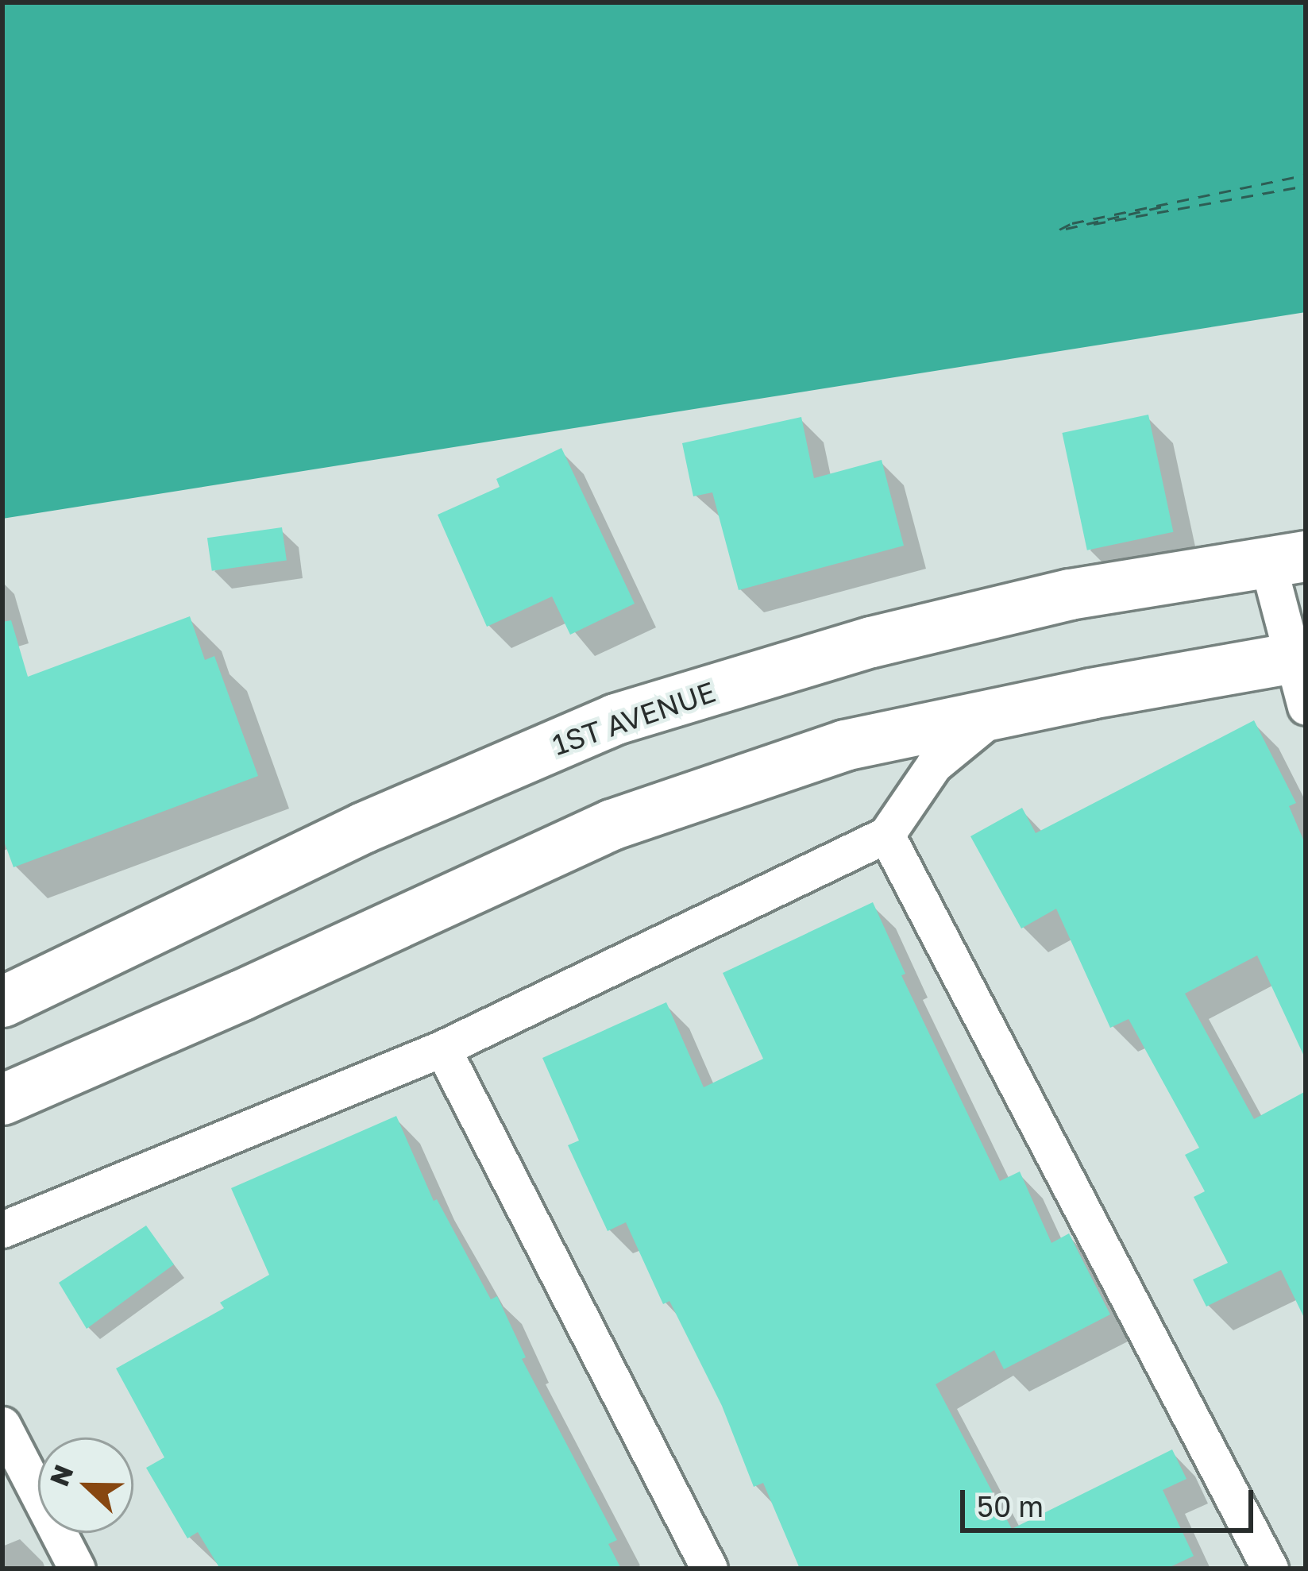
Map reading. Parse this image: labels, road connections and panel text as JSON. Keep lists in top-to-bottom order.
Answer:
{
  "streets": {
    "main road": ["1ST AVENUE"]
  },
  "scale_bar": "50 m",
  "north": "left"
}
